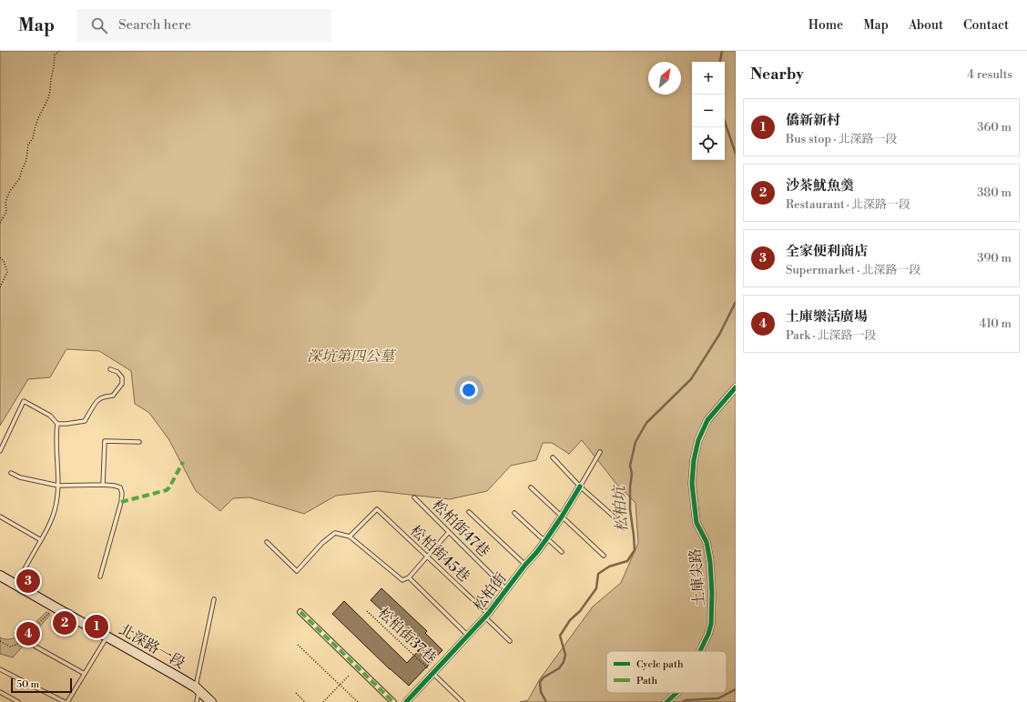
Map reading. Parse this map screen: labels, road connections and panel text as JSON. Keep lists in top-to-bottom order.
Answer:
{
  "streets": {
    "main road": ["北深路一段"],
    "street": ["土庫尖路", "松柏街"],
    "lane": ["松柏街47巷", "松柏街45巷"],
    "path": ["松柏街37巷"]
  },
  "crossings": [
    ["松柏街47巷", "松柏街"],
    ["松柏街45巷", "松柏街"],
    ["松柏街", "松柏街37巷"]
  ],
  "water": ["松柏坑"],
  "parks": ["深坑第四公墓"],
  "legend": ["Cycle path", "Path"],
  "scale_bar": "50 m",
  "north": "top right",
  "page": {
    "header": "Map",
    "search": "Search here",
    "nav": [
      "Home",
      "Map",
      "About",
      "Contact"
    ],
    "heading": ["Nearby", "4 results"],
    "map_buttons": ["+", "−"],
    "list": [
      {
        "mark": "1",
        "name": "僑新新村",
        "note": "Bus stop · 北深路一段",
        "value": "360 m"
      },
      {
        "mark": "2",
        "name": "沙茶魷魚羹",
        "note": "Restaurant · 北深路一段",
        "value": "380 m"
      },
      {
        "mark": "3",
        "name": "全家便利商店",
        "note": "Supermarket · 北深路一段",
        "value": "390 m"
      },
      {
        "mark": "4",
        "name": "土庫樂活廣場",
        "note": "Park · 北深路一段",
        "value": "410 m"
      }
    ],
    "pins": [
      "3",
      "2",
      "1",
      "4"
    ],
    "scale": "50 m"
  }
}
